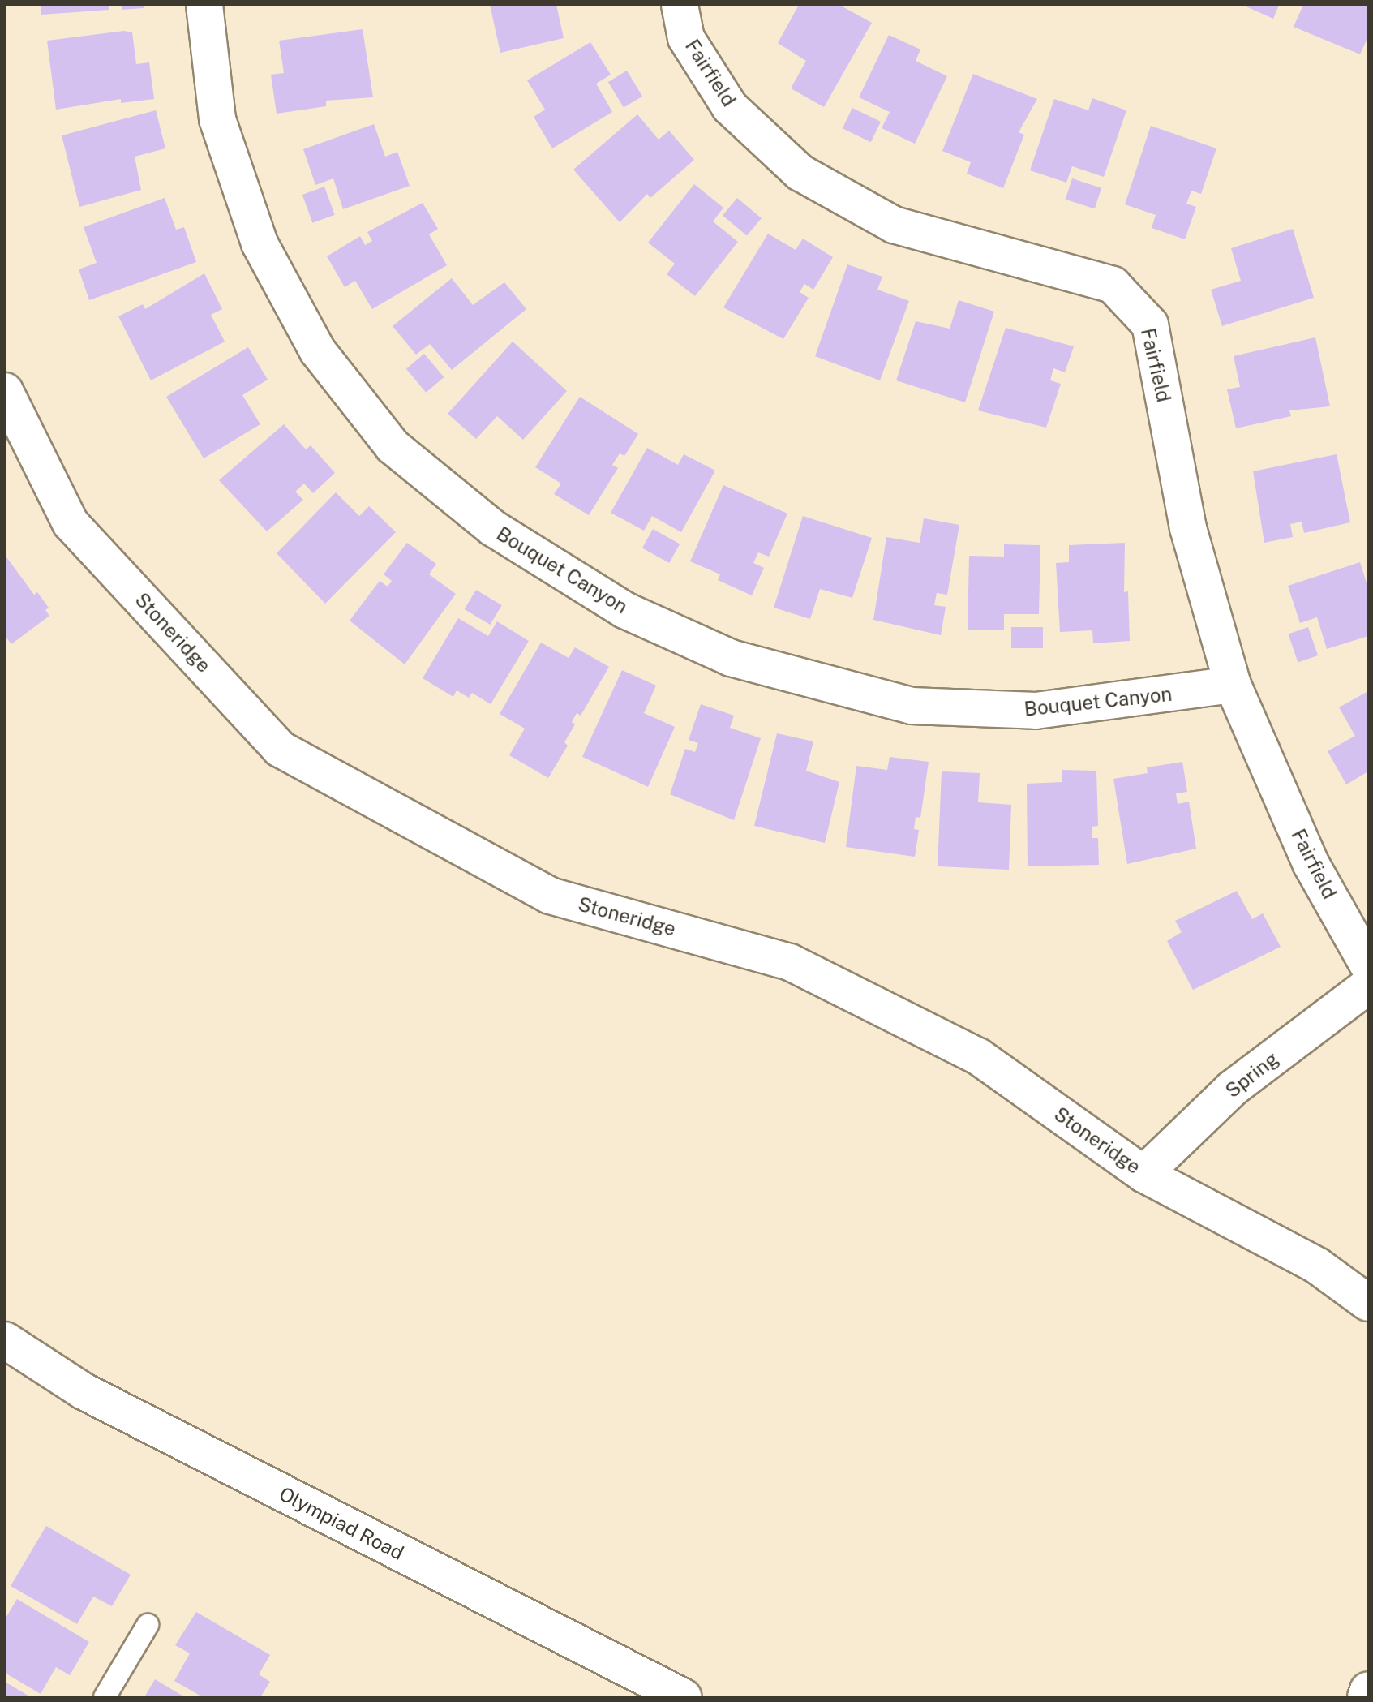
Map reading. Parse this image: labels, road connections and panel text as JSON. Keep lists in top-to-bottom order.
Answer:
{
  "streets": {
    "street": [
      "Fairfield",
      "Bouquet Canyon",
      "Stoneridge",
      "Spring",
      "Olympiad Road"
    ]
  },
  "crossings": [
    ["Fairfield", "Bouquet Canyon"],
    ["Stoneridge", "Spring"]
  ]
}
